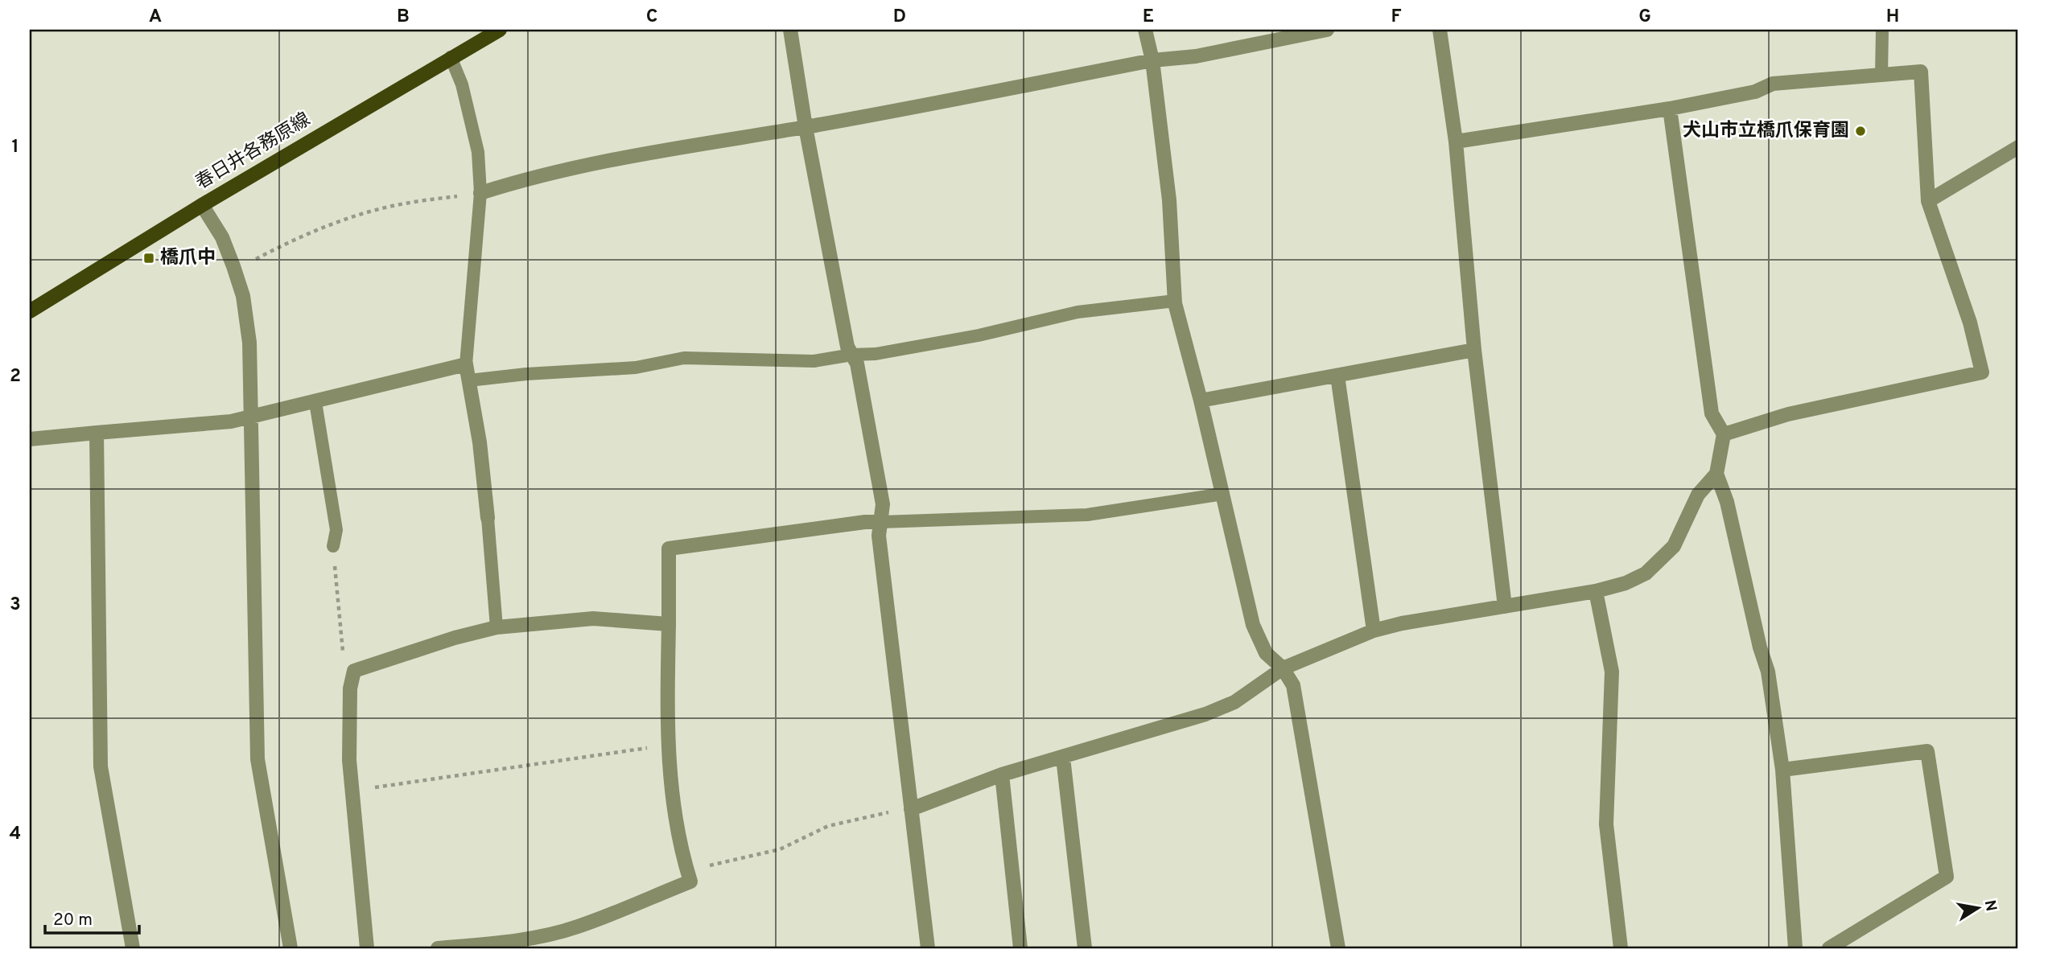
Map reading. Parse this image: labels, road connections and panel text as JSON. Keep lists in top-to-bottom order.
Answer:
{
  "streets": {
    "main road": ["春日井各務原線"]
  },
  "places": {
    "other": ["犬山市立橋爪保育園"],
    "transit": ["橋爪中"]
  },
  "scale_bar": "20 m",
  "north": "right",
  "grid": {
    "columns": [
      "A",
      "B",
      "C",
      "D",
      "E",
      "F",
      "G",
      "H"
    ],
    "rows": [
      "1",
      "2",
      "3",
      "4"
    ]
  }
}
